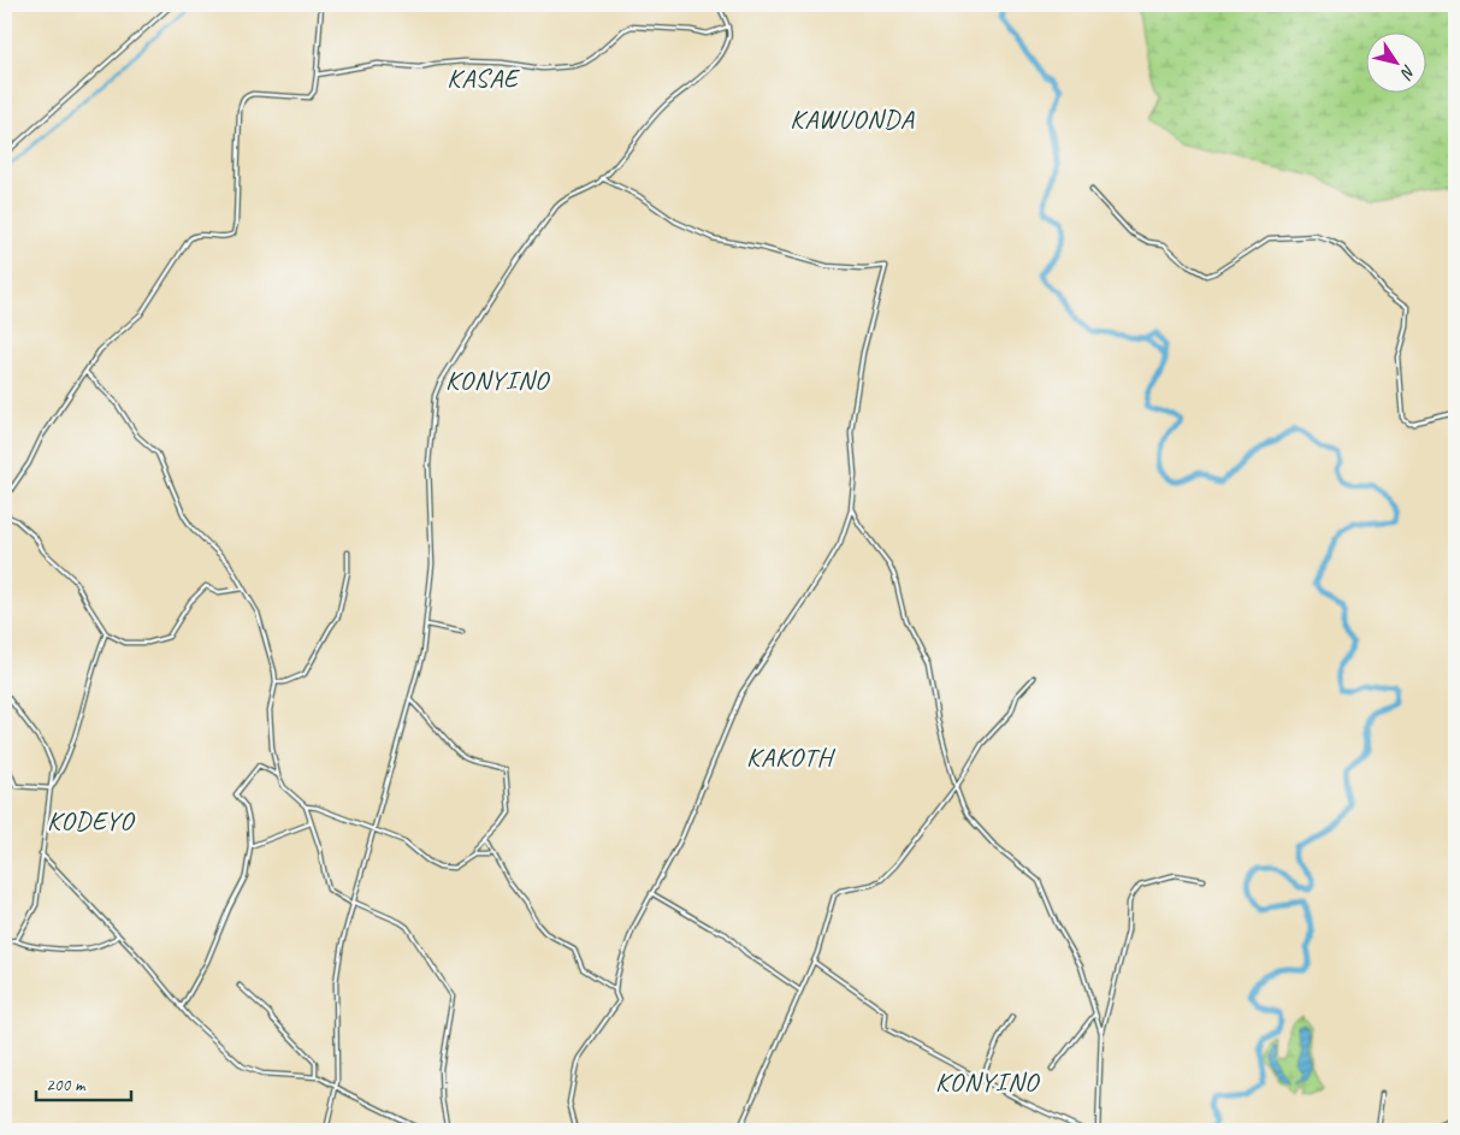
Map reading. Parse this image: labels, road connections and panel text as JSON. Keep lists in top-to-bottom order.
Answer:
{
  "districts": [
    "KASAE",
    "KAWUONDA",
    "KONYINO",
    "KAKOTH",
    "KODEYO",
    "KONYINO"
  ],
  "scale_bar": "200 m",
  "north": "bottom right"
}
